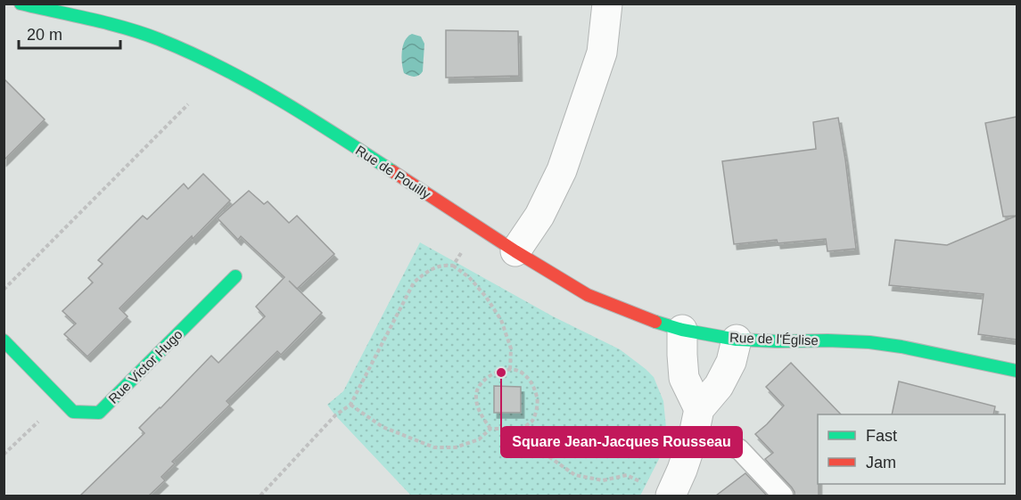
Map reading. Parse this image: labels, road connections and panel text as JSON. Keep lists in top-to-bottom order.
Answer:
{
  "streets": {
    "street": ["Rue de Pouilly", "Rue de l'Église", "Rue Victor Hugo"]
  },
  "crossings": [
    ["Rue de Pouilly", "Rue de l'Église"]
  ],
  "places": ["Square Jean-Jacques Rousseau"],
  "legend": ["Fast", "Jam"],
  "scale_bar": "20 m"
}
